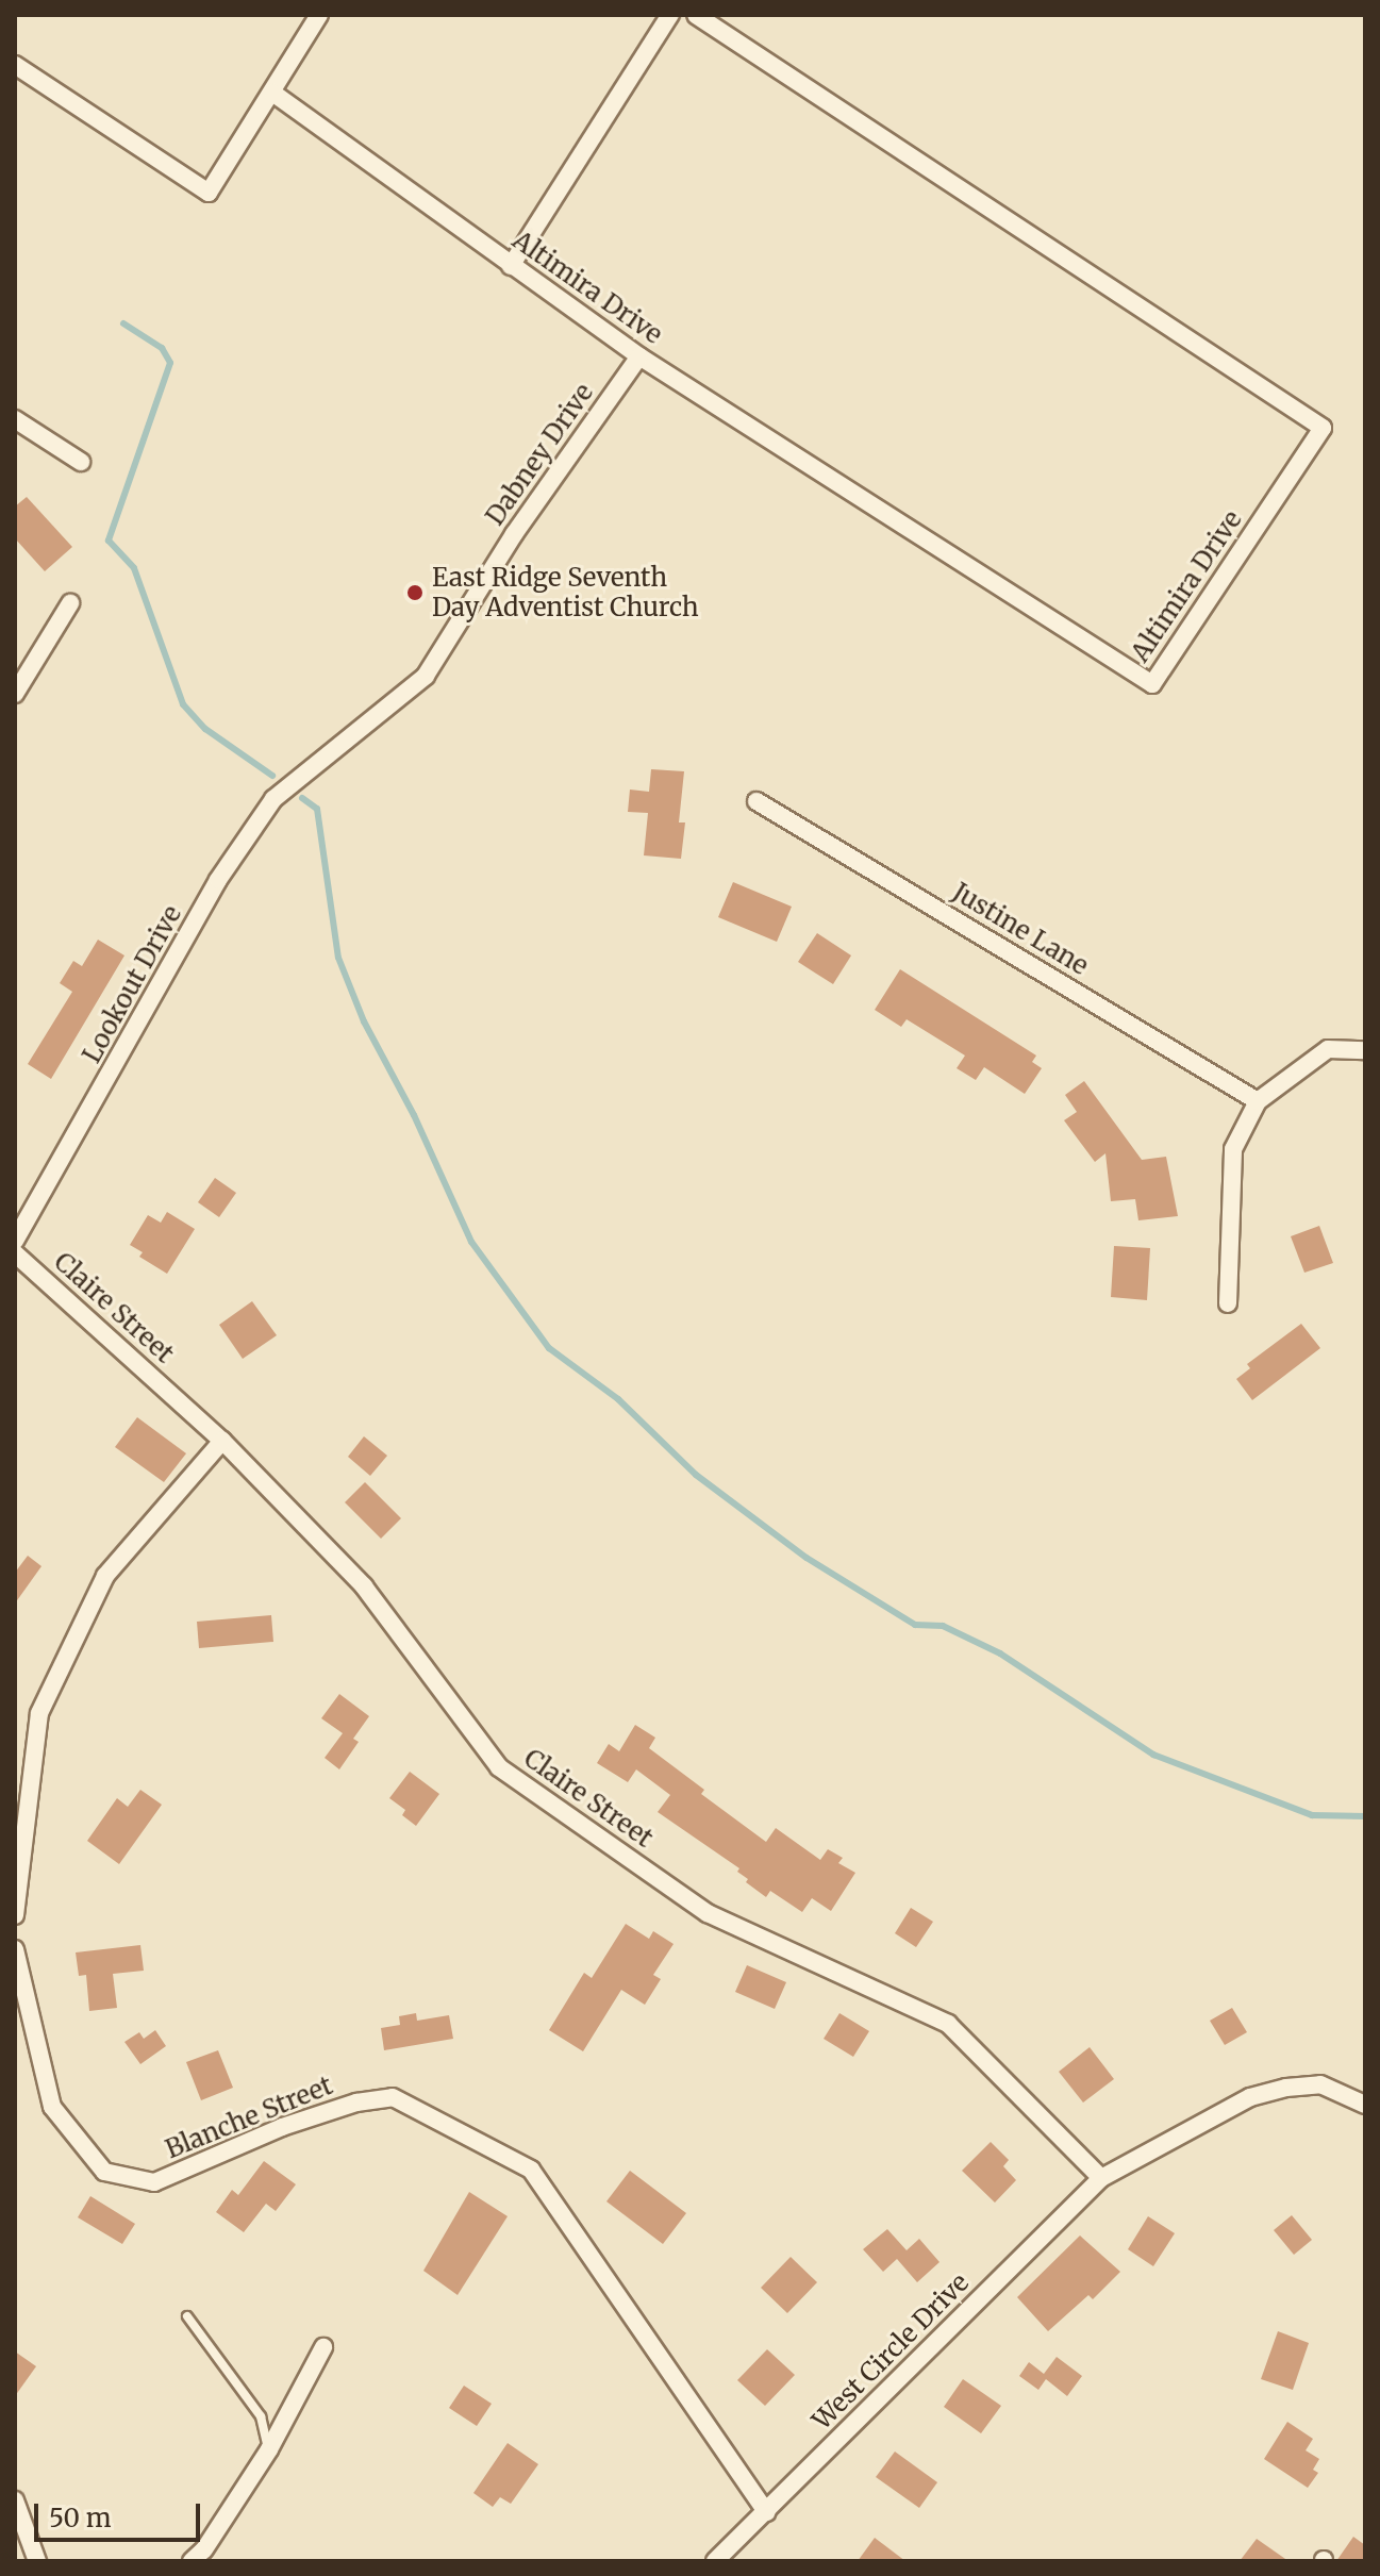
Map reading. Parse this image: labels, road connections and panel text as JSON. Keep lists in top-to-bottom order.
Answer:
{
  "streets": {
    "street": [
      "Altimira Drive",
      "Dabney Drive",
      "Justine Lane",
      "Lookout Drive",
      "Claire Street",
      "Blanche Street",
      "West Circle Drive"
    ]
  },
  "crossings": [
    ["Altimira Drive", "Dabney Drive"],
    ["Dabney Drive", "Lookout Drive"],
    ["Claire Street", "West Circle Drive"],
    ["Blanche Street", "West Circle Drive"]
  ],
  "places": ["East Ridge Seventh Day Adventist Church"],
  "scale_bar": "50 m"
}
